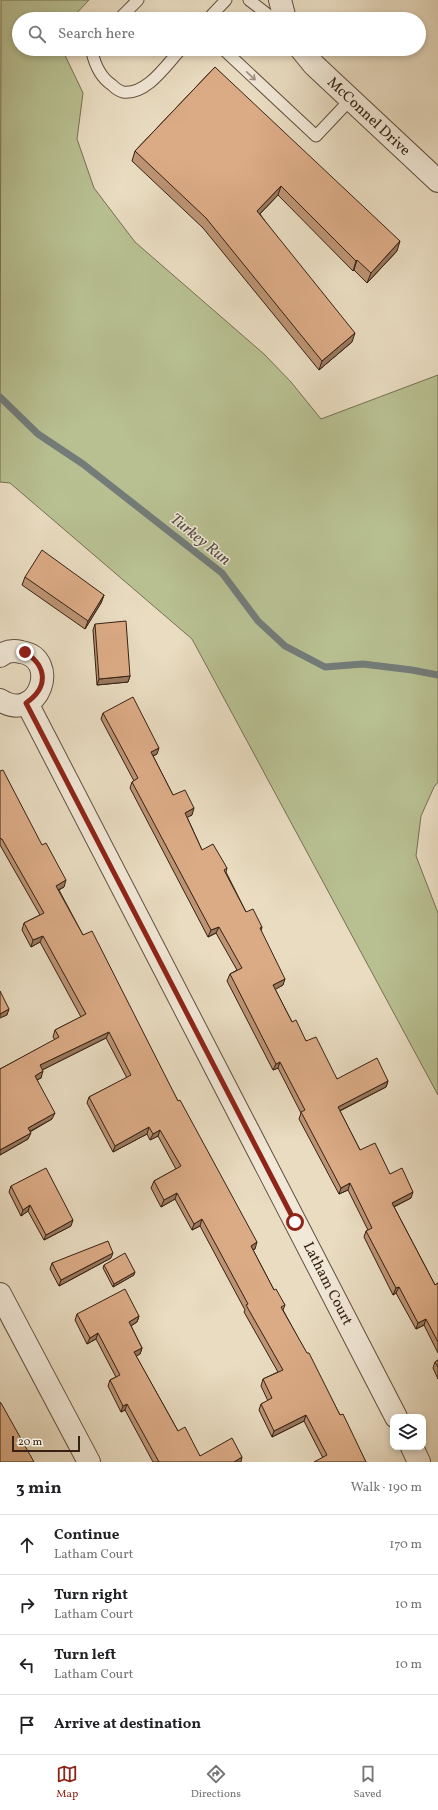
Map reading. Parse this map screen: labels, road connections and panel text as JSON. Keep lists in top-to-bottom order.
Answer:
{
  "streets": {
    "street": ["McConnel Drive", "Latham Court"]
  },
  "water": ["Turkey Run"],
  "scale_bar": "20 m",
  "page": {
    "search": "Search here",
    "scale": "20 m",
    "heading": ["3 min", "Walk · 190 m"],
    "list": [
      ["Continue", "Latham Court", "170 m"],
      ["Turn right", "Latham Court", "10 m"],
      ["Turn left", "Latham Court", "10 m"],
      "Arrive at destination"
    ],
    "nav": ["Map", "Directions", "Saved"]
  }
}
